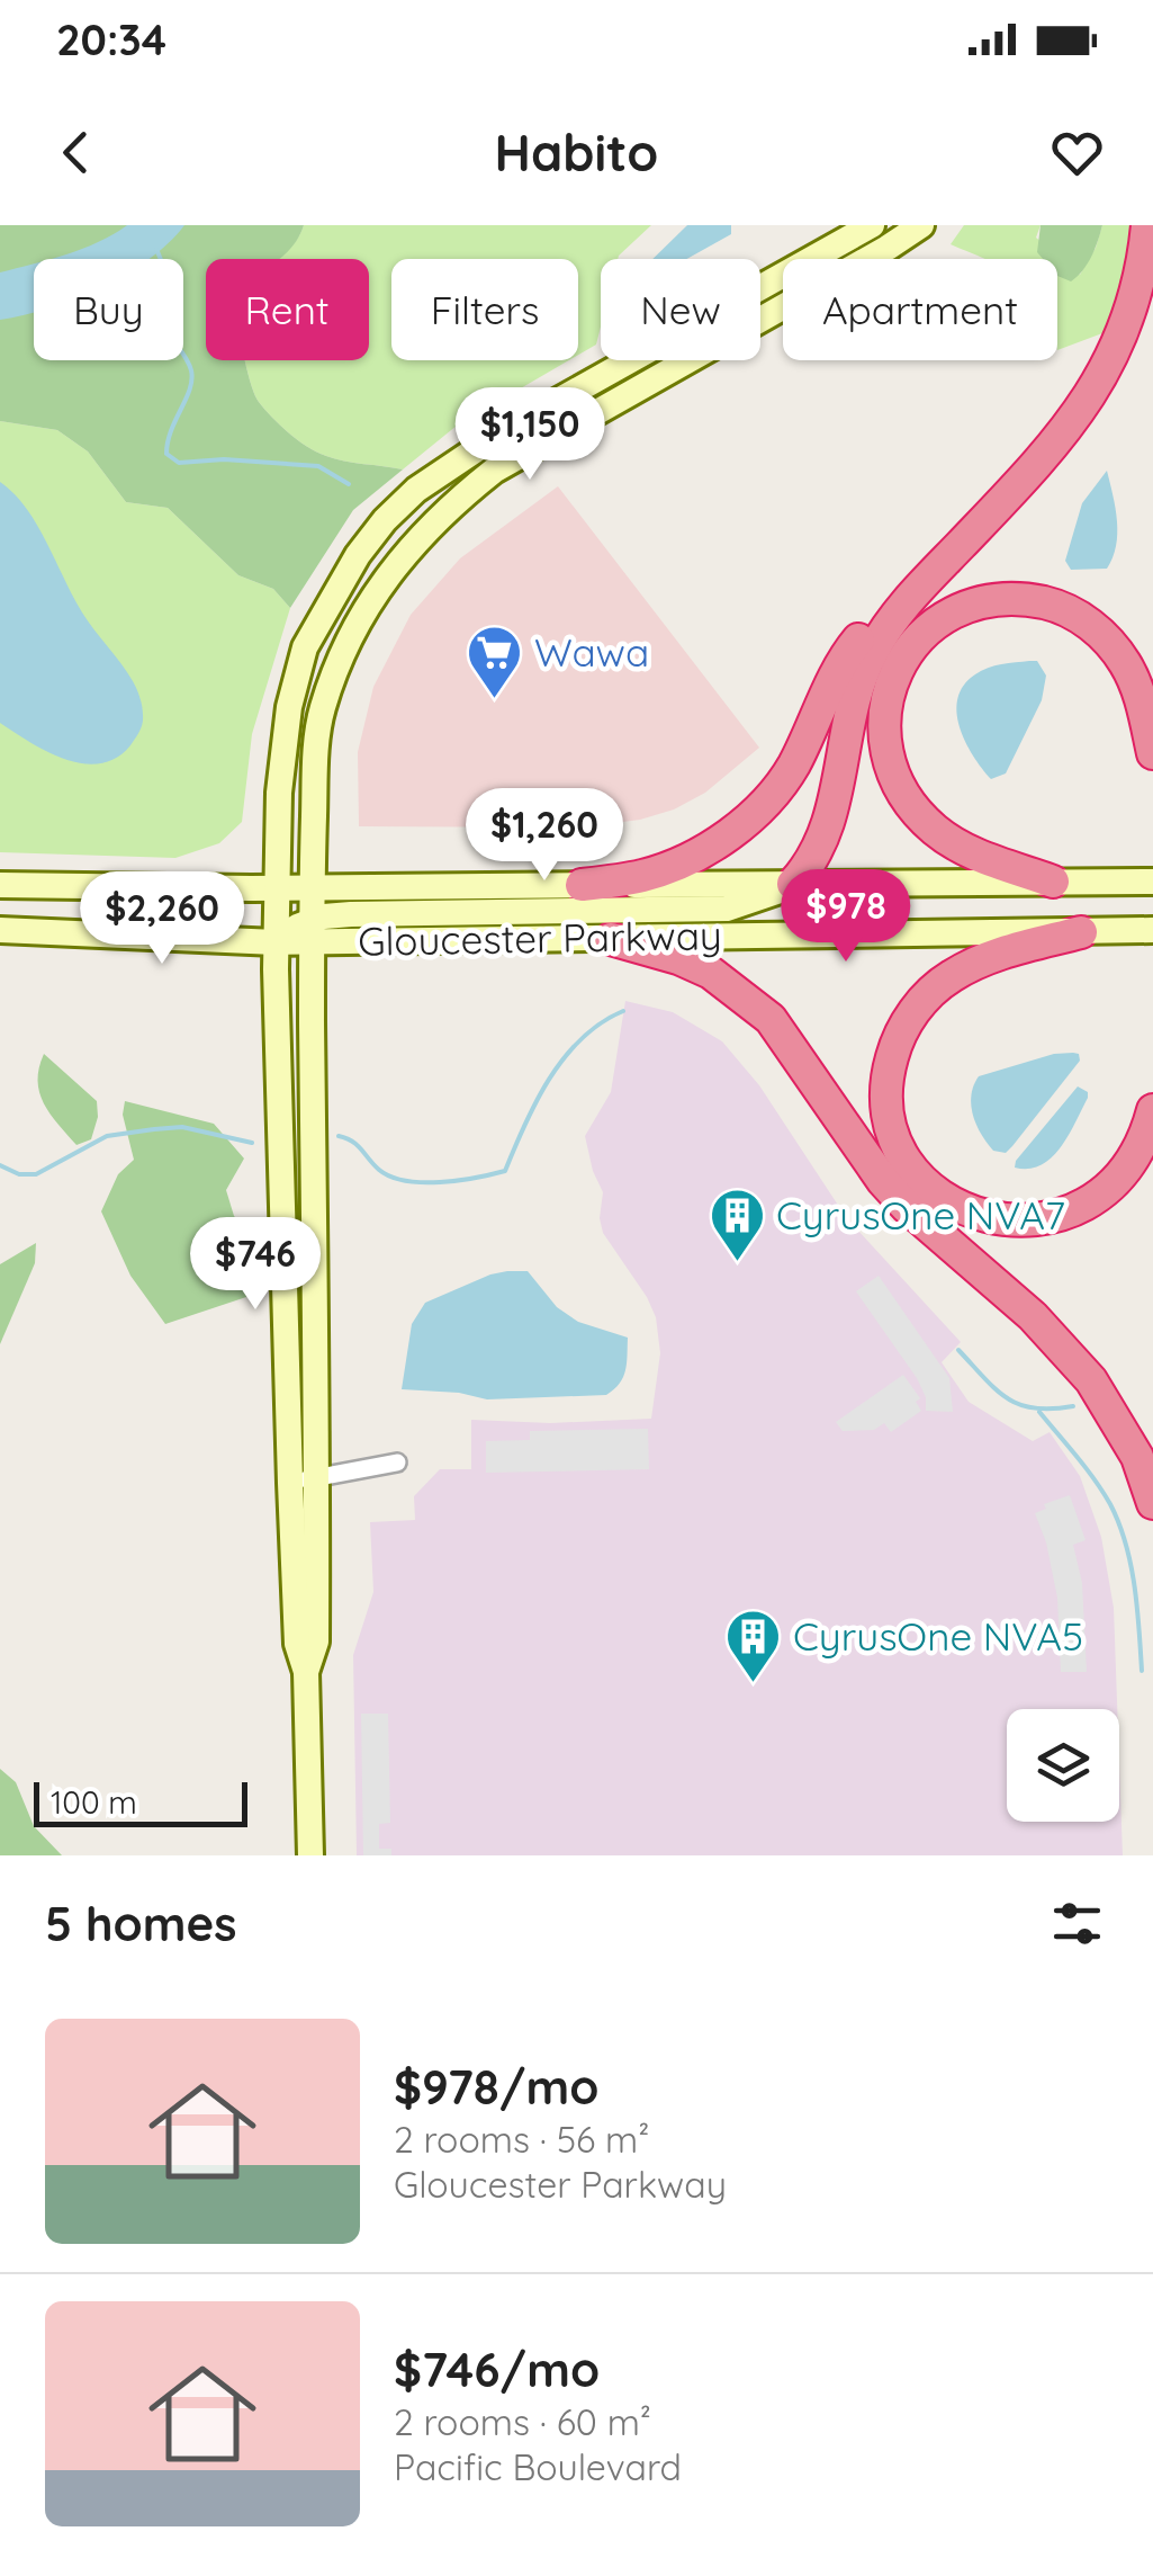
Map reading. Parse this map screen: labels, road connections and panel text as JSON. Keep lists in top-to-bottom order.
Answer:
{
  "streets": {
    "main road": ["Gloucester Parkway"]
  },
  "places": {
    "supermarket": ["Wawa"],
    "building": ["CyrusOne NVA7", "CyrusOne NVA5"]
  },
  "scale_bar": "100 m",
  "page": {
    "status": "20:34",
    "header": "Habito",
    "chip": [
      "Buy",
      "Rent",
      "Filters",
      "New",
      "Apartment"
    ],
    "price": [
      "$1,150",
      "$1,260",
      "$978",
      "$2,260",
      "$746"
    ],
    "scale": "100 m",
    "heading": "5 homes",
    "list": [
      {
        "name": "$978/mo",
        "note": "2 rooms · 56 m² · Gloucester Parkway"
      },
      {
        "name": "$746/mo",
        "note": "2 rooms · 60 m² · Pacific Boulevard"
      }
    ]
  }
}
